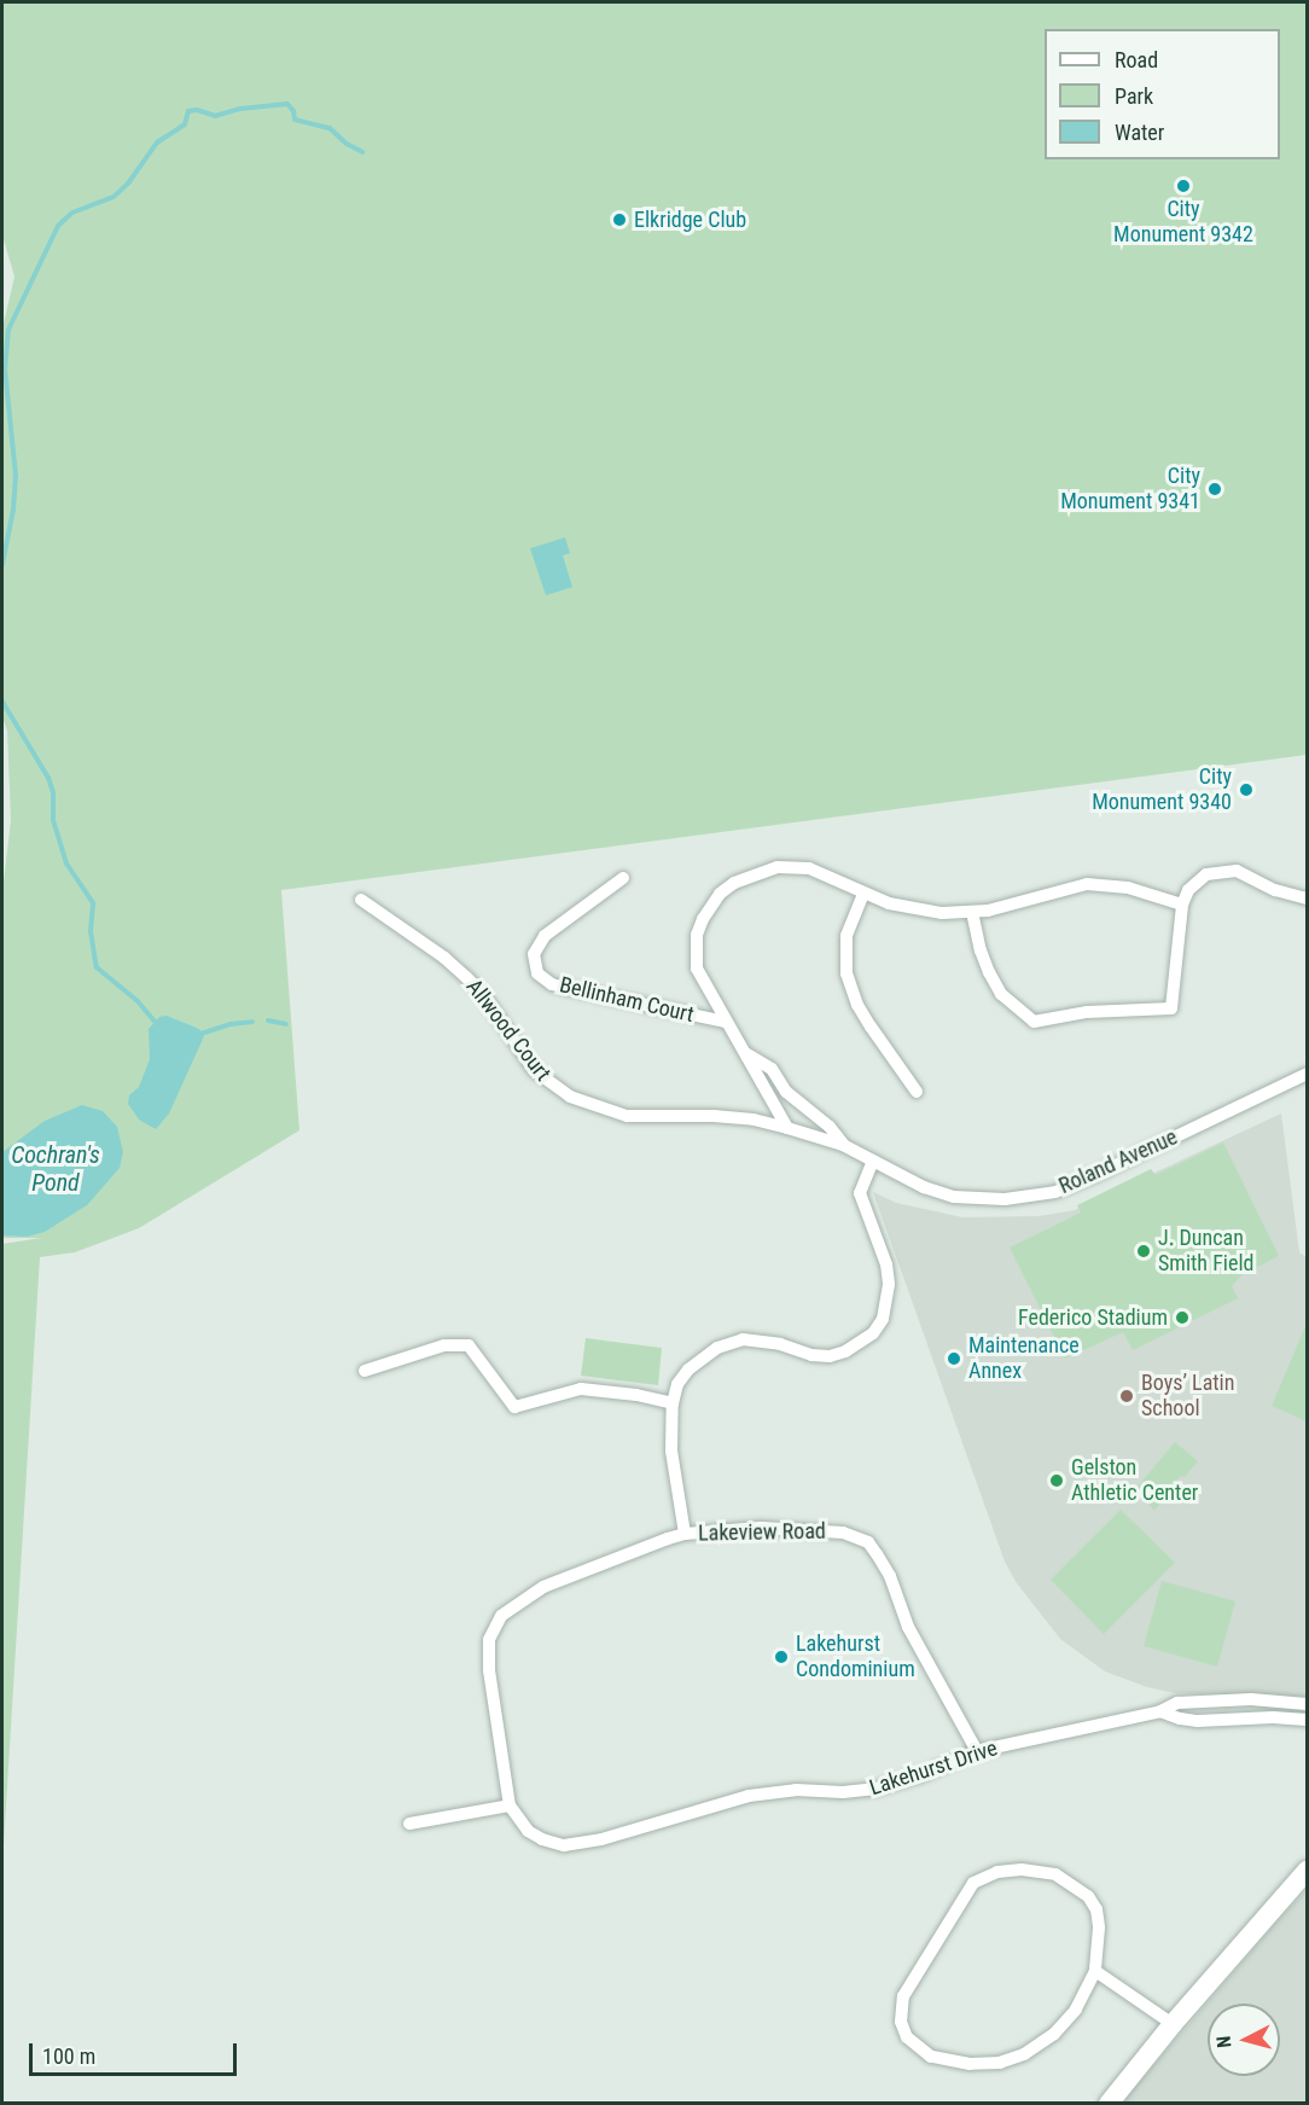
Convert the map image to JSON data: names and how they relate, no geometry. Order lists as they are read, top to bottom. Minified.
{"streets":{"street":["Bellinham Court","Allwood Court","Roland Avenue","Lakeview Road","Lakehurst Drive"]},"crossings":[["Allwood Court","Roland Avenue"],["Lakeview Road","Lakehurst Drive"]],"water":["Cochran's Pond"],"places":["City Monument 9342","Elkridge Club","City Monument 9341","City Monument 9340","J. Duncan Smith Field","Federico Stadium","Maintenance Annex","Boys’ Latin School","Gelston Athletic Center","Lakehurst Condominium"],"legend":["Road","Park","Water"],"scale_bar":"100 m","north":"left"}
